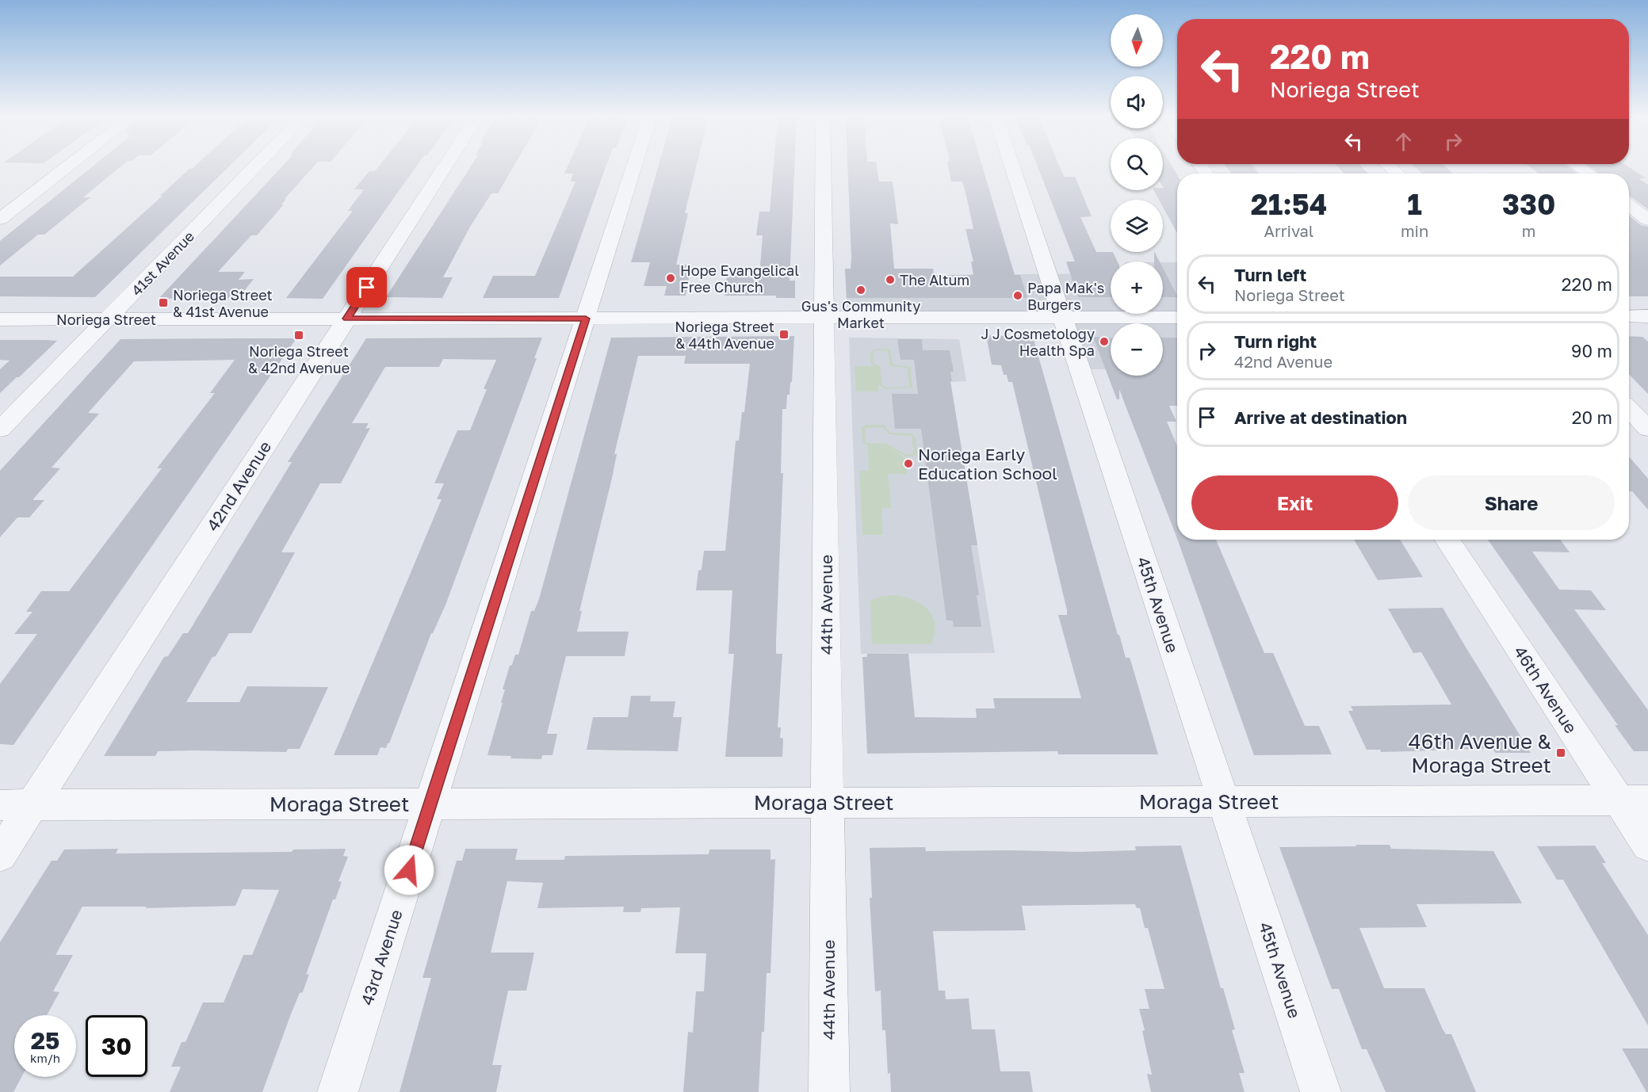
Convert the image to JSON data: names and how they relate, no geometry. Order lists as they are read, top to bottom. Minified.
{"streets":{"street":["41st Avenue","Noriega Street","42nd Avenue","44th Avenue","45th Avenue","46th Avenue","Moraga Street","43rd Avenue"]},"crossings":[["41st Avenue","Noriega Street"],["Noriega Street","42nd Avenue"],["Noriega Street","44th Avenue"],["Noriega Street","45th Avenue"],["Noriega Street","43rd Avenue"],["42nd Avenue","Moraga Street"],["44th Avenue","Moraga Street"],["45th Avenue","Moraga Street"],["46th Avenue","Moraga Street"],["Moraga Street","43rd Avenue"]],"places":{"other":["Hope Evangelical Free Church","The Altum","Gus's Community Market","Papa Mak's Burgers","J J Cosmetology Health Spa","Noriega Early Education School"],"transit":["Noriega Street & 41st Avenue","Noriega Street & 44th Avenue","Noriega Street & 42nd Avenue","46th Avenue & Moraga Street"]},"north":"bottom","page":{"map_buttons":["+","−"],"turn":["220 m","Noriega Street"],"eta":["21:54","Arrival","1","min","330","m"],"list":[{"name":"Turn left","note":"Noriega Street","value":"220 m"},{"name":"Turn right","note":"42nd Avenue","value":"90 m"},{"name":"Arrive at destination","value":"20 m"}],"buttons":["Exit","Share"],"speed":"25 km/h","limit":"30"}}
